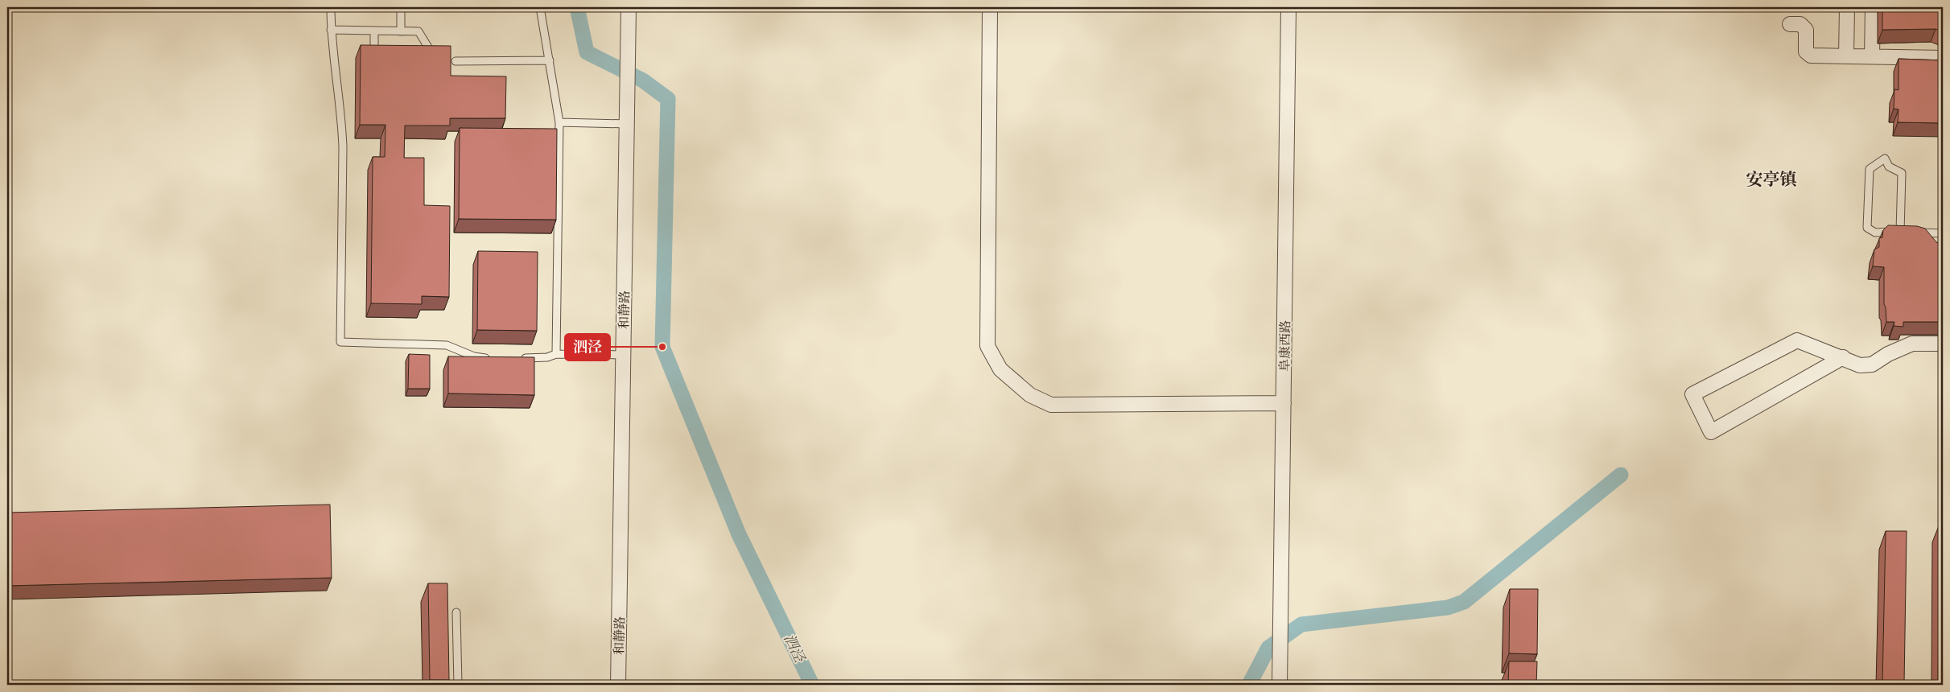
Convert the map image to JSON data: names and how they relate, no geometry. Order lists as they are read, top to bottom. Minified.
{"streets":{"street":["和静路","阜康西路"]},"districts":["安亭镇"],"water":["泗泾"],"places":["泗泾"]}
